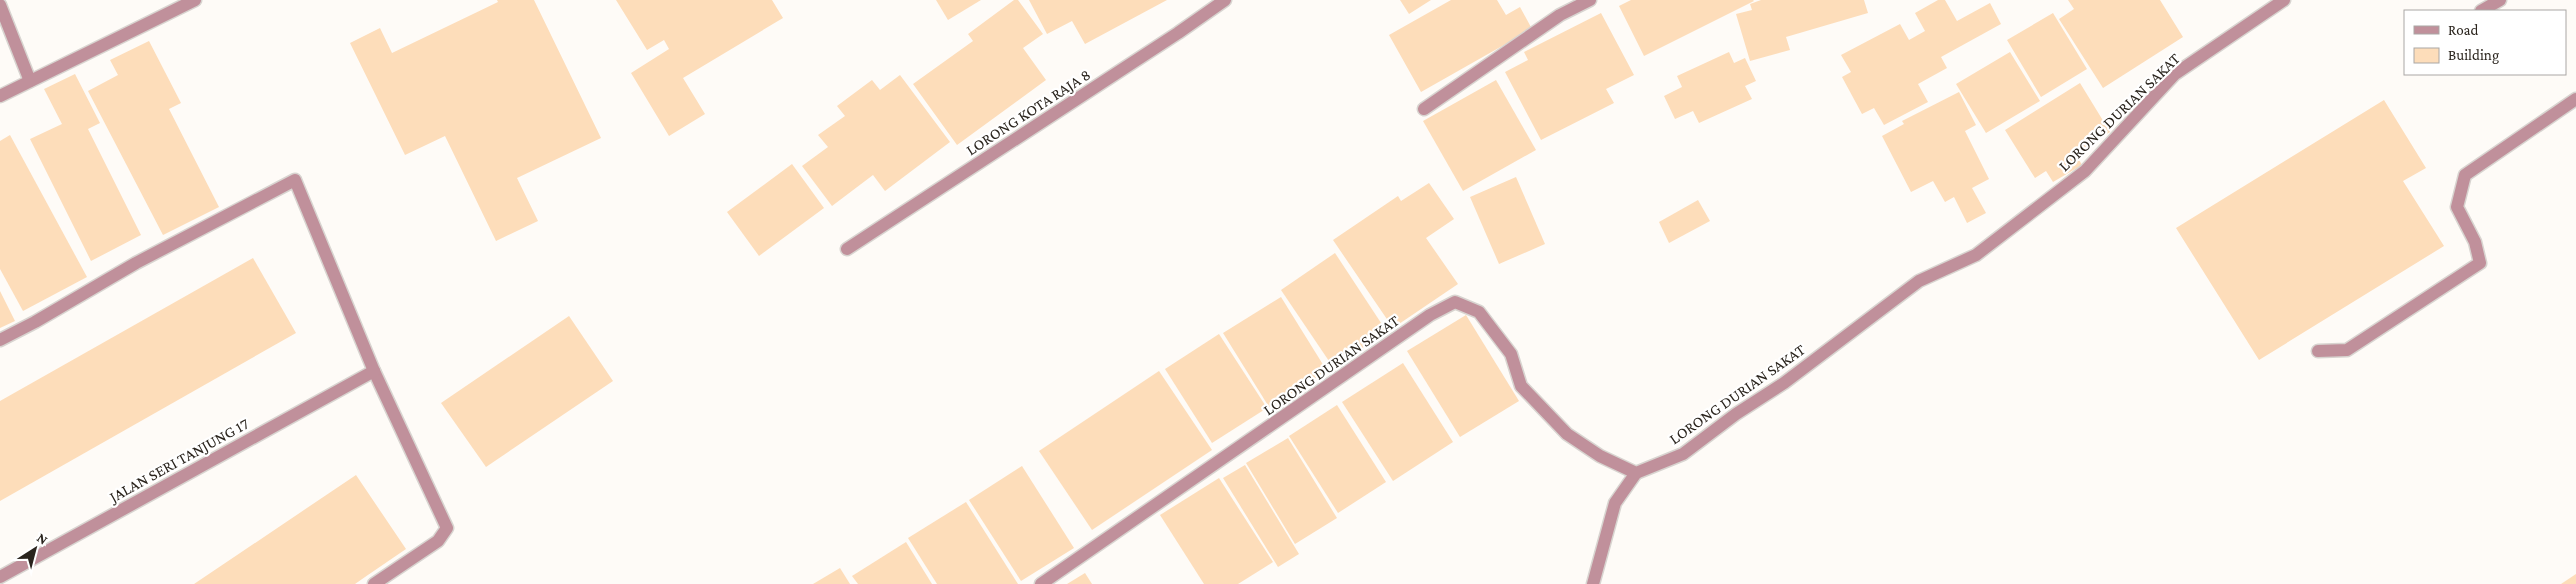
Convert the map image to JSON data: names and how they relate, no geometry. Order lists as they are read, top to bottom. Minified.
{"streets":{"street":["LORONG KOTA RAJA 8","LORONG DURIAN SAKAT","JALAN SERI TANJUNG 17"]},"legend":["Road","Building"],"north":"top right"}
